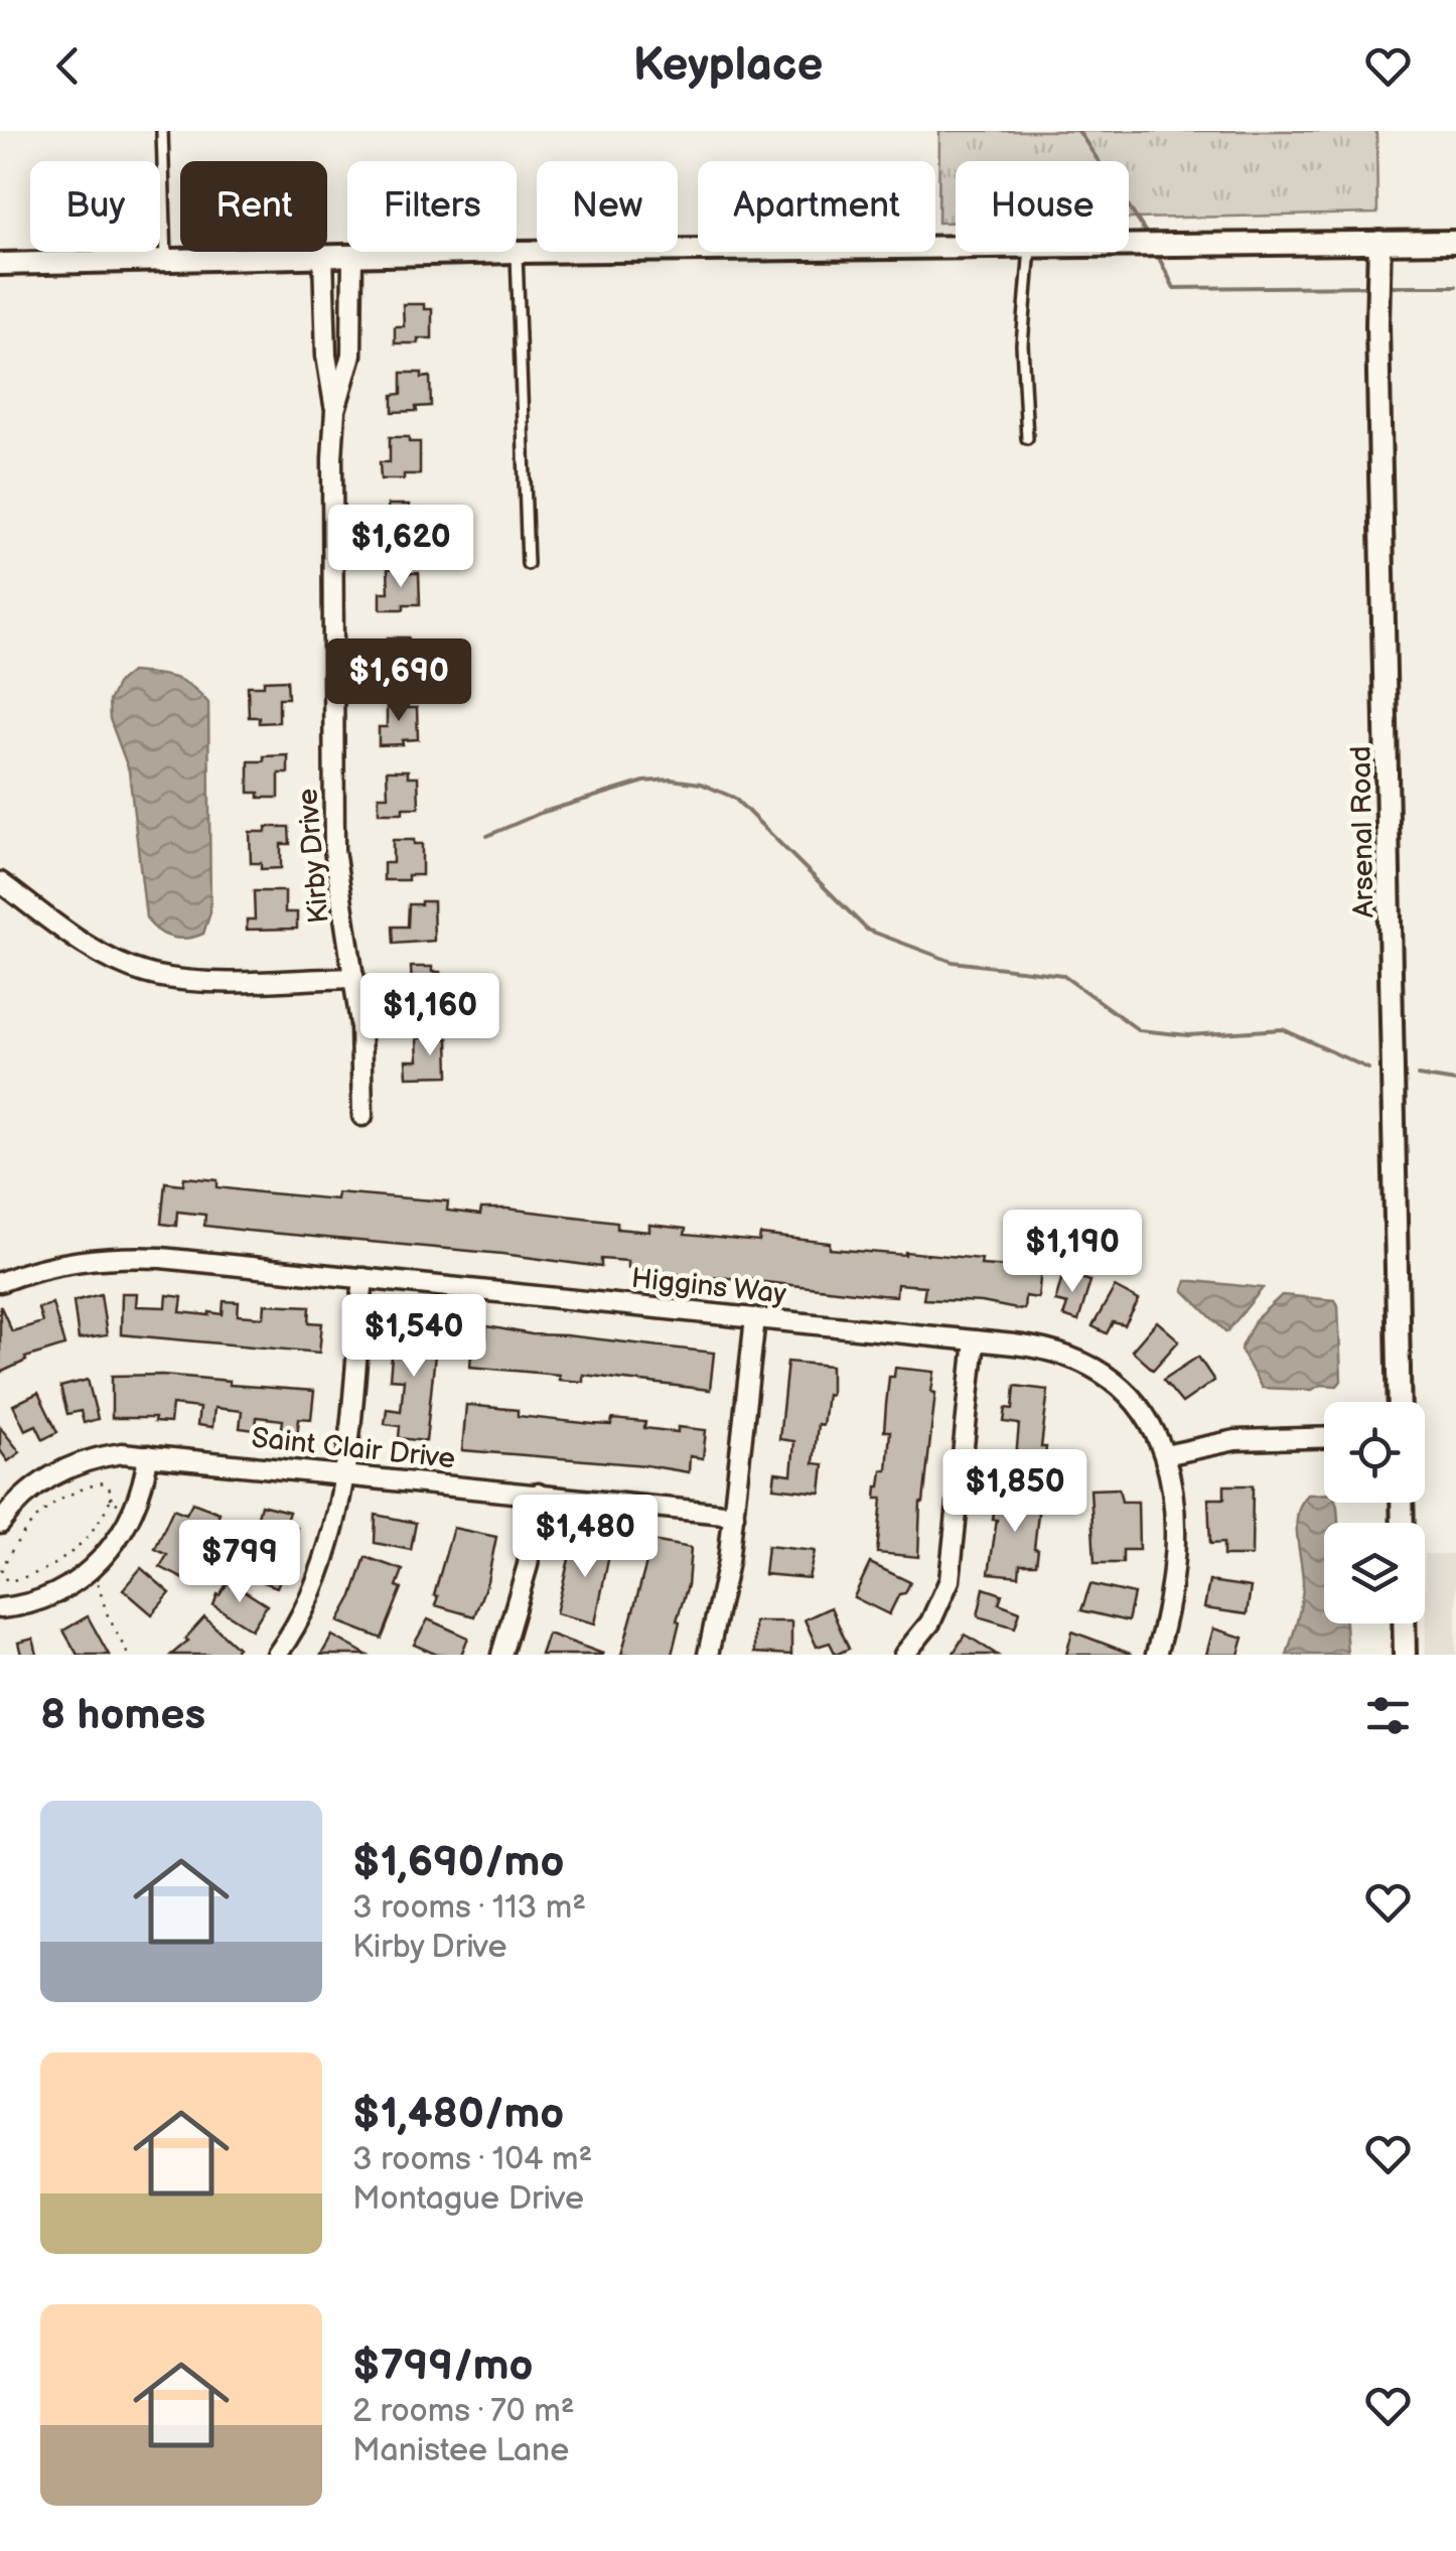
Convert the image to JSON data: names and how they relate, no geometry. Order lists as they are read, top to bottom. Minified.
{"streets":{"street":["Arsenal Road","Kirby Drive","Higgins Way","Saint Clair Drive"]},"page":{"header":"Keyplace","chip":["Buy","Rent","Filters","New","Apartment","House"],"price":["$1,620","$1,690","$1,160","$1,190","$1,540","$1,850","$1,480","$799"],"heading":"8 homes","list":[{"name":"$1,690/mo","note":"3 rooms · 113 m² · Kirby Drive"},{"name":"$1,480/mo","note":"3 rooms · 104 m² · Montague Drive"},{"name":"$799/mo","note":"2 rooms · 70 m² · Manistee Lane"}]}}
